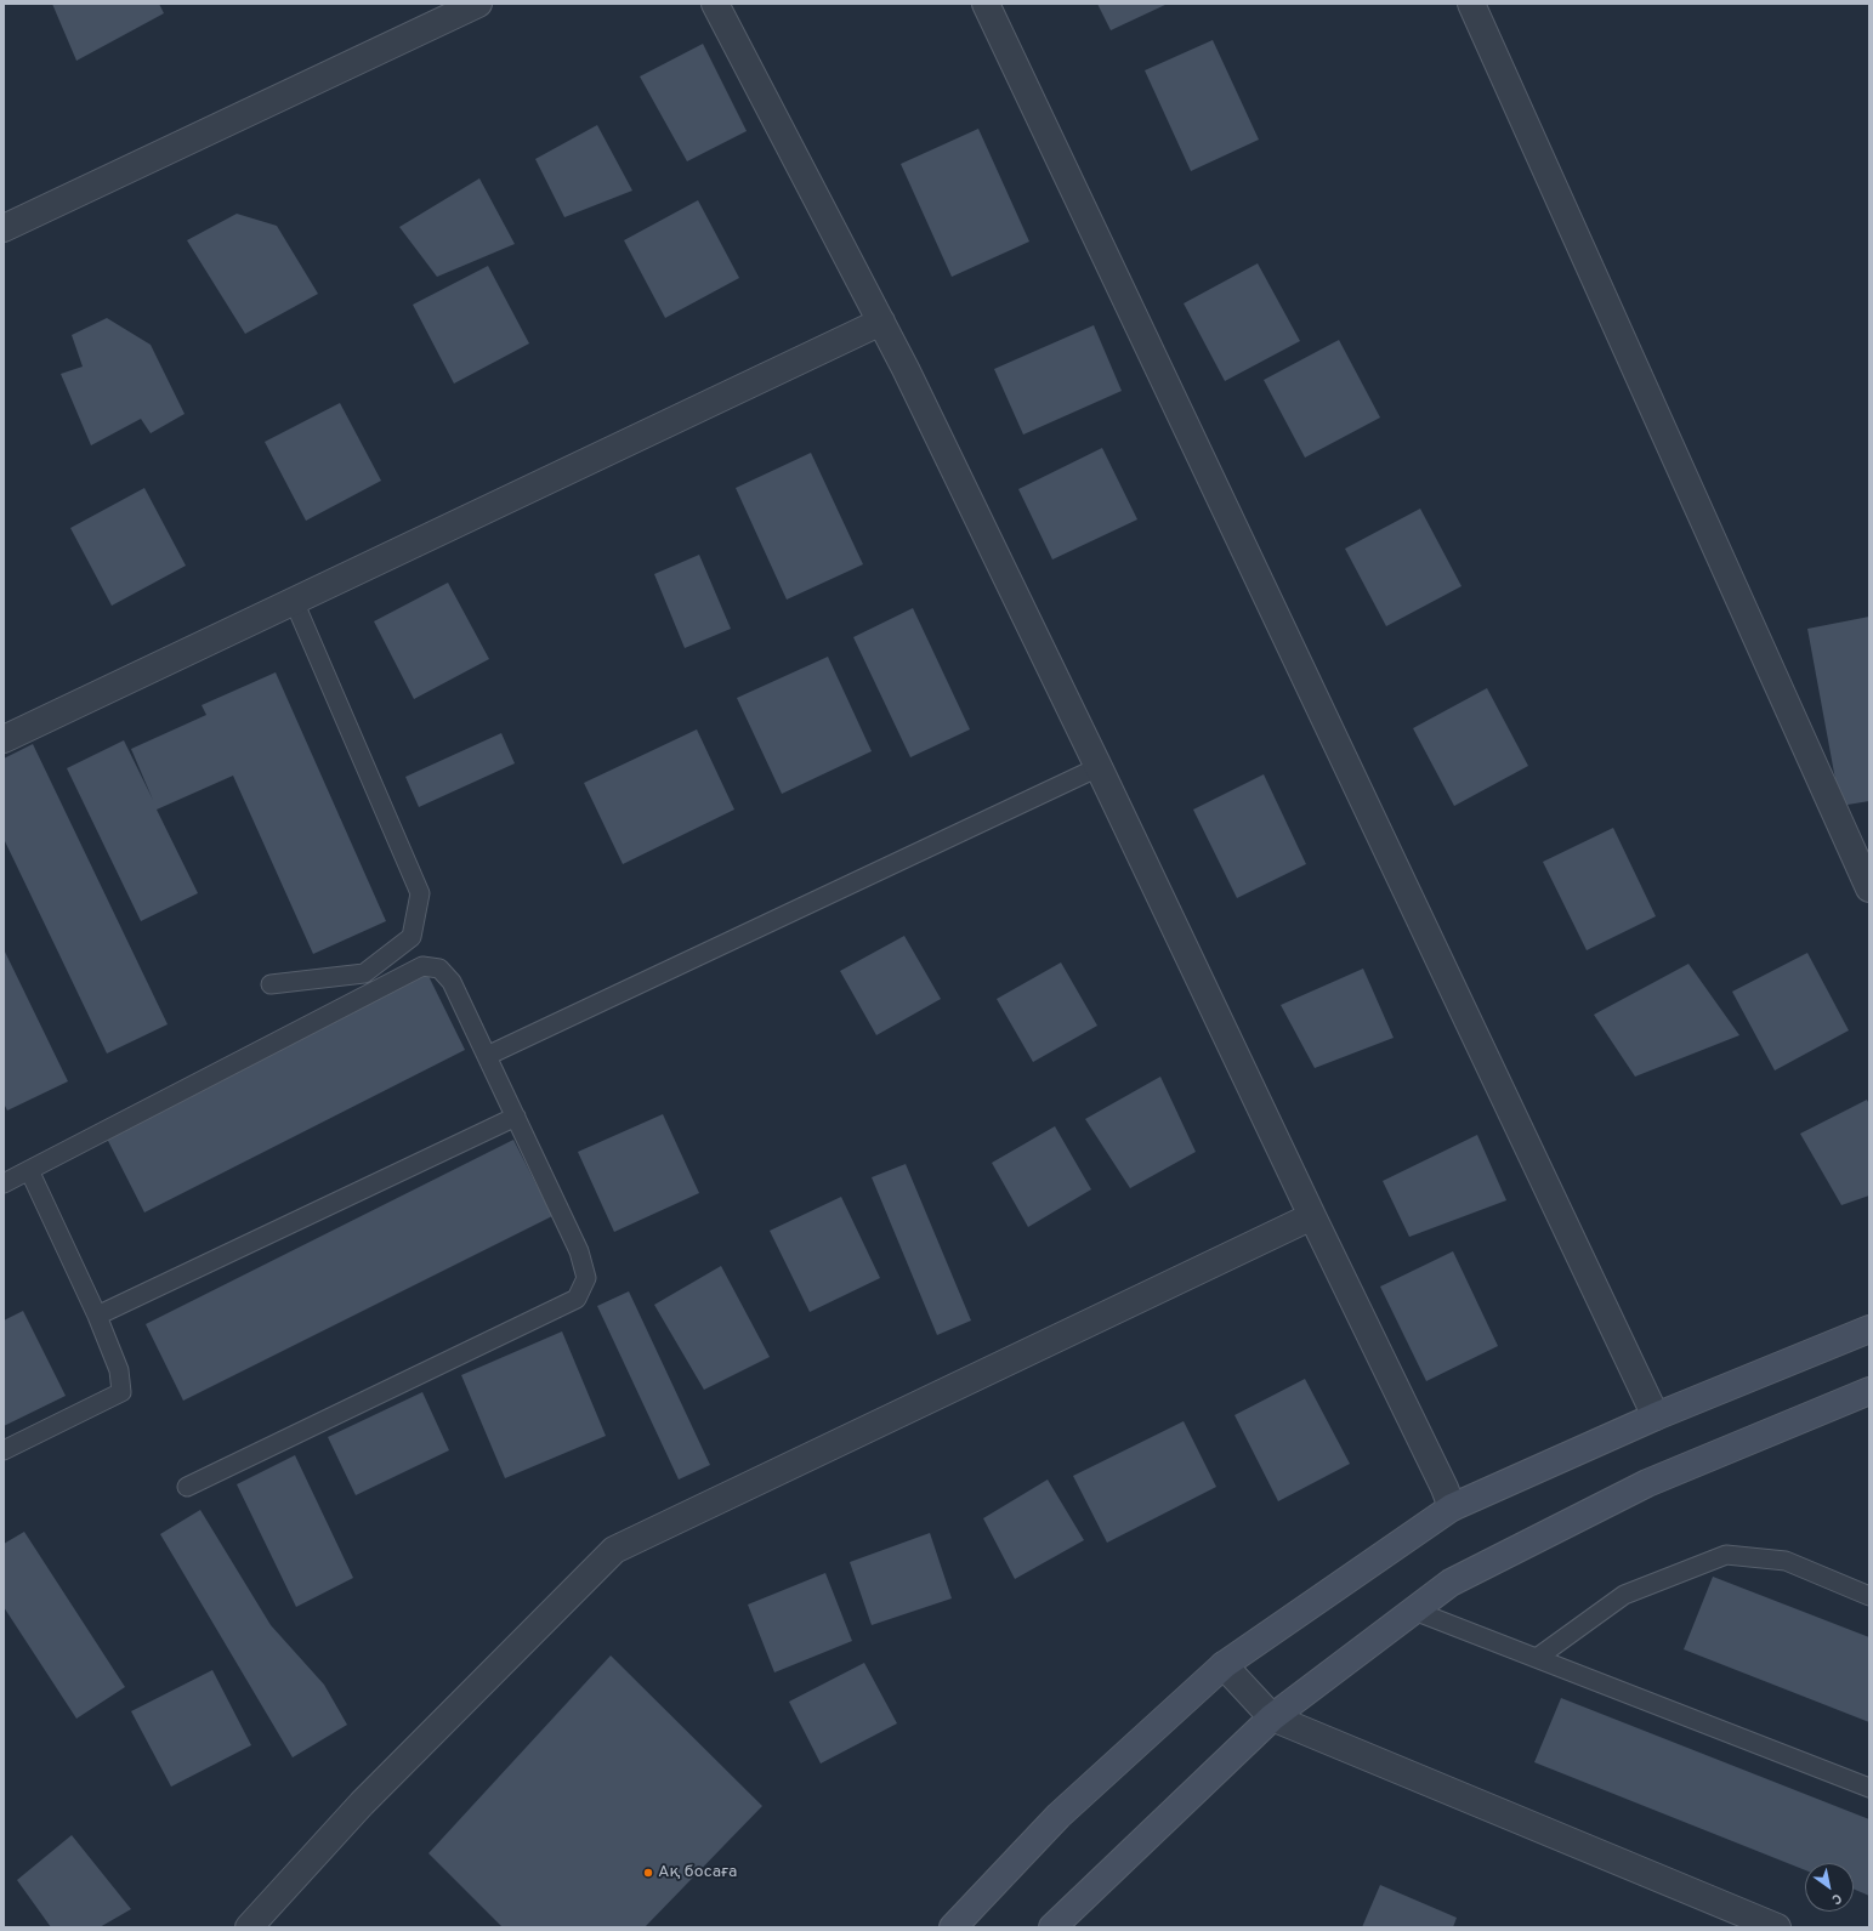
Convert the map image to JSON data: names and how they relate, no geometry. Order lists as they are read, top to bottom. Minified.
{"places":["Ақ босаға"],"north":"bottom right"}
